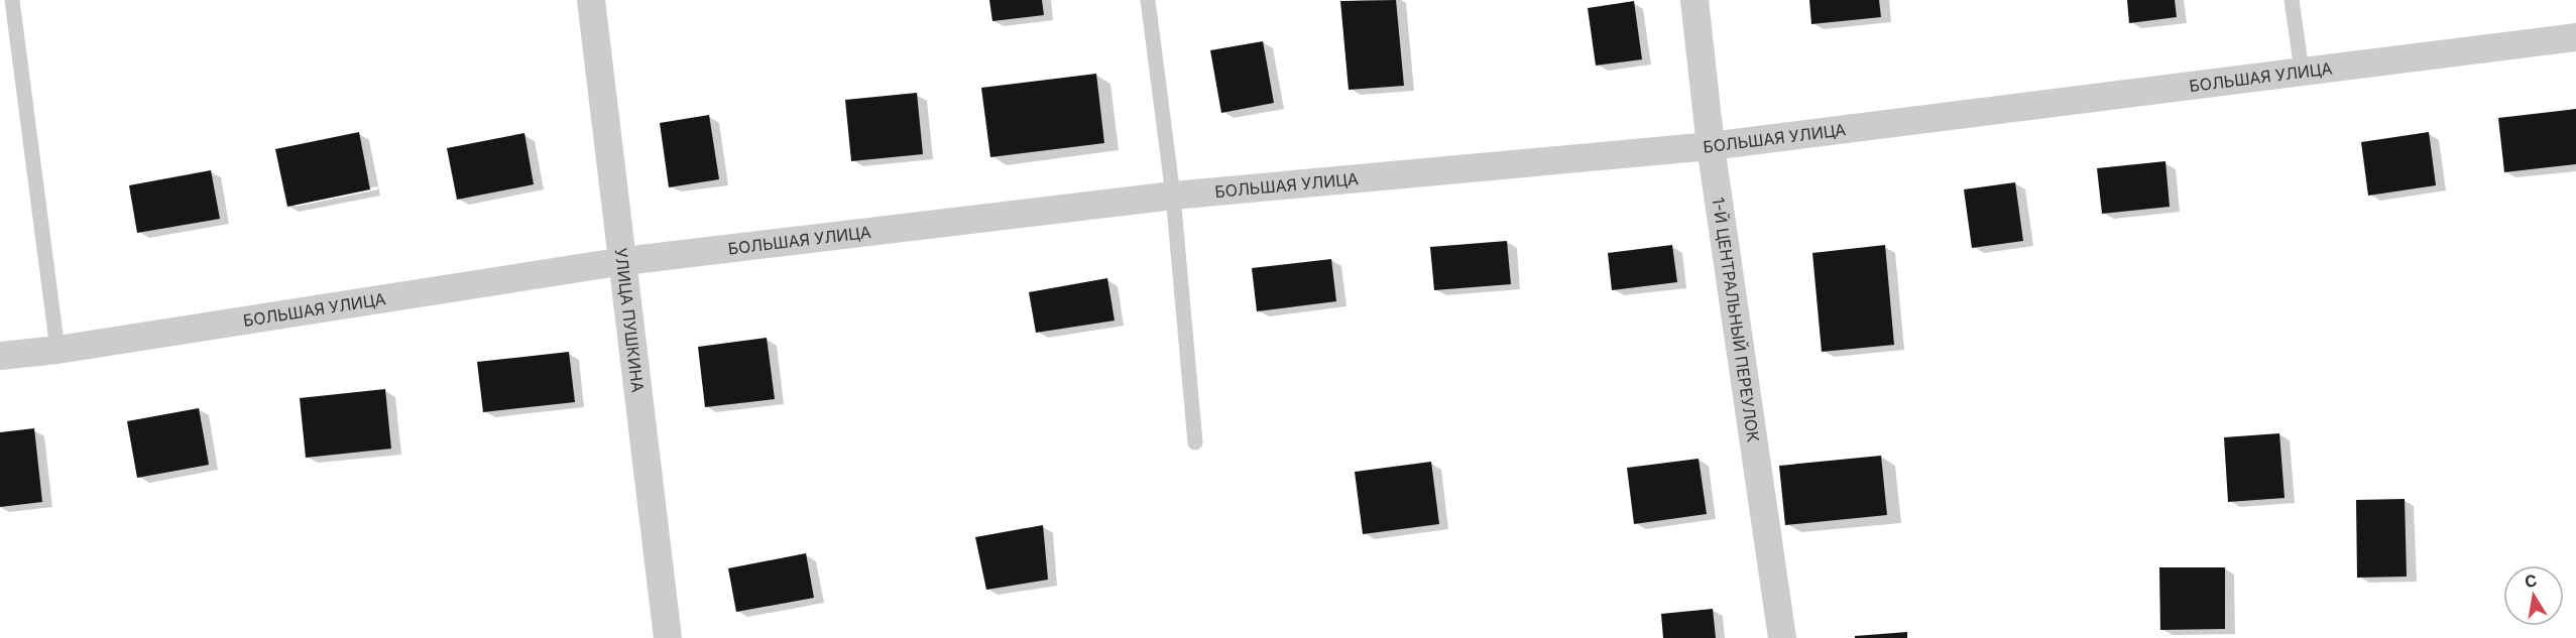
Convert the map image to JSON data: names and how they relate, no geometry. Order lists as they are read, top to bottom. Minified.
{"streets":{"street":["БОЛЬШАЯ УЛИЦА","УЛИЦА ПУШКИНА","1-Й ЦЕНТРАЛЬНЫЙ ПЕРЕУЛОК"]},"crossings":[["БОЛЬШАЯ УЛИЦА","УЛИЦА ПУШКИНА"],["БОЛЬШАЯ УЛИЦА","1-Й ЦЕНТРАЛЬНЫЙ ПЕРЕУЛОК"]],"north":"top"}
